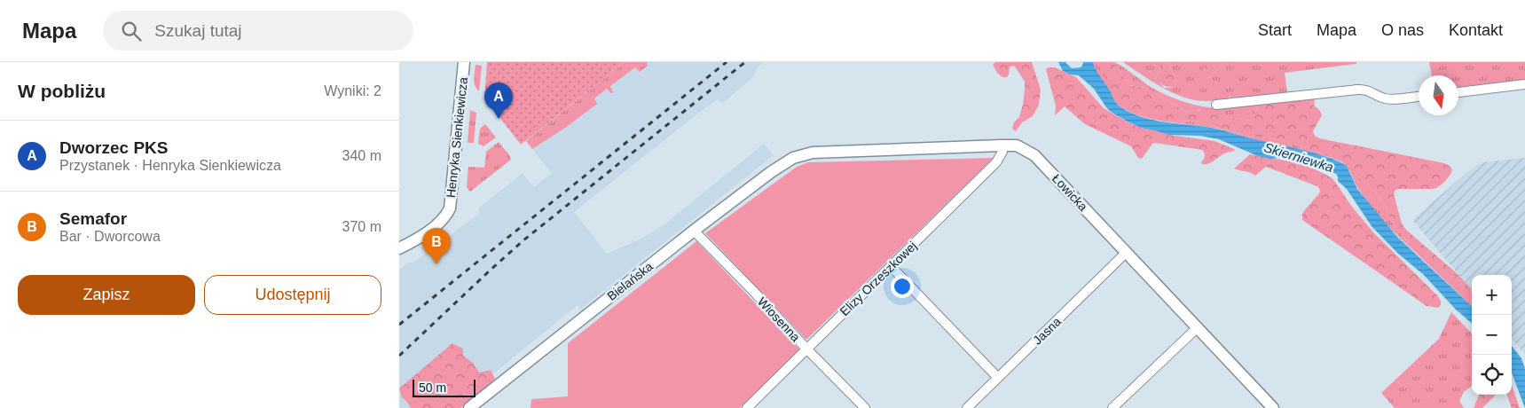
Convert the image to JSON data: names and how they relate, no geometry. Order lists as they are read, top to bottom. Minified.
{"streets":{"street":["Henryka Sienkiewicza","Łowicka","Elizy Orzeszkowej","Bielańska","Wiosenna","Jasna"]},"crossings":[["Łowicka","Elizy Orzeszkowej"],["Łowicka","Bielańska"],["Łowicka","Jasna"],["Elizy Orzeszkowej","Wiosenna"],["Bielańska","Wiosenna"]],"water":["Skierniewka"],"scale_bar":"50 m","north":"bottom","page":{"header":"Mapa","search":"Szukaj tutaj","nav":["Start","Mapa","O nas","Kontakt"],"heading":["W pobliżu","Wyniki: 2"],"pins":["A","B"],"list":[{"mark":"A","name":"Dworzec PKS","note":"Przystanek · Henryka Sienkiewicza","value":"340 m"},{"mark":"B","name":"Semafor","note":"Bar · Dworcowa","value":"370 m"}],"buttons":["Zapisz","Udostępnij"],"map_buttons":["+","−"],"scale":"50 m"}}
